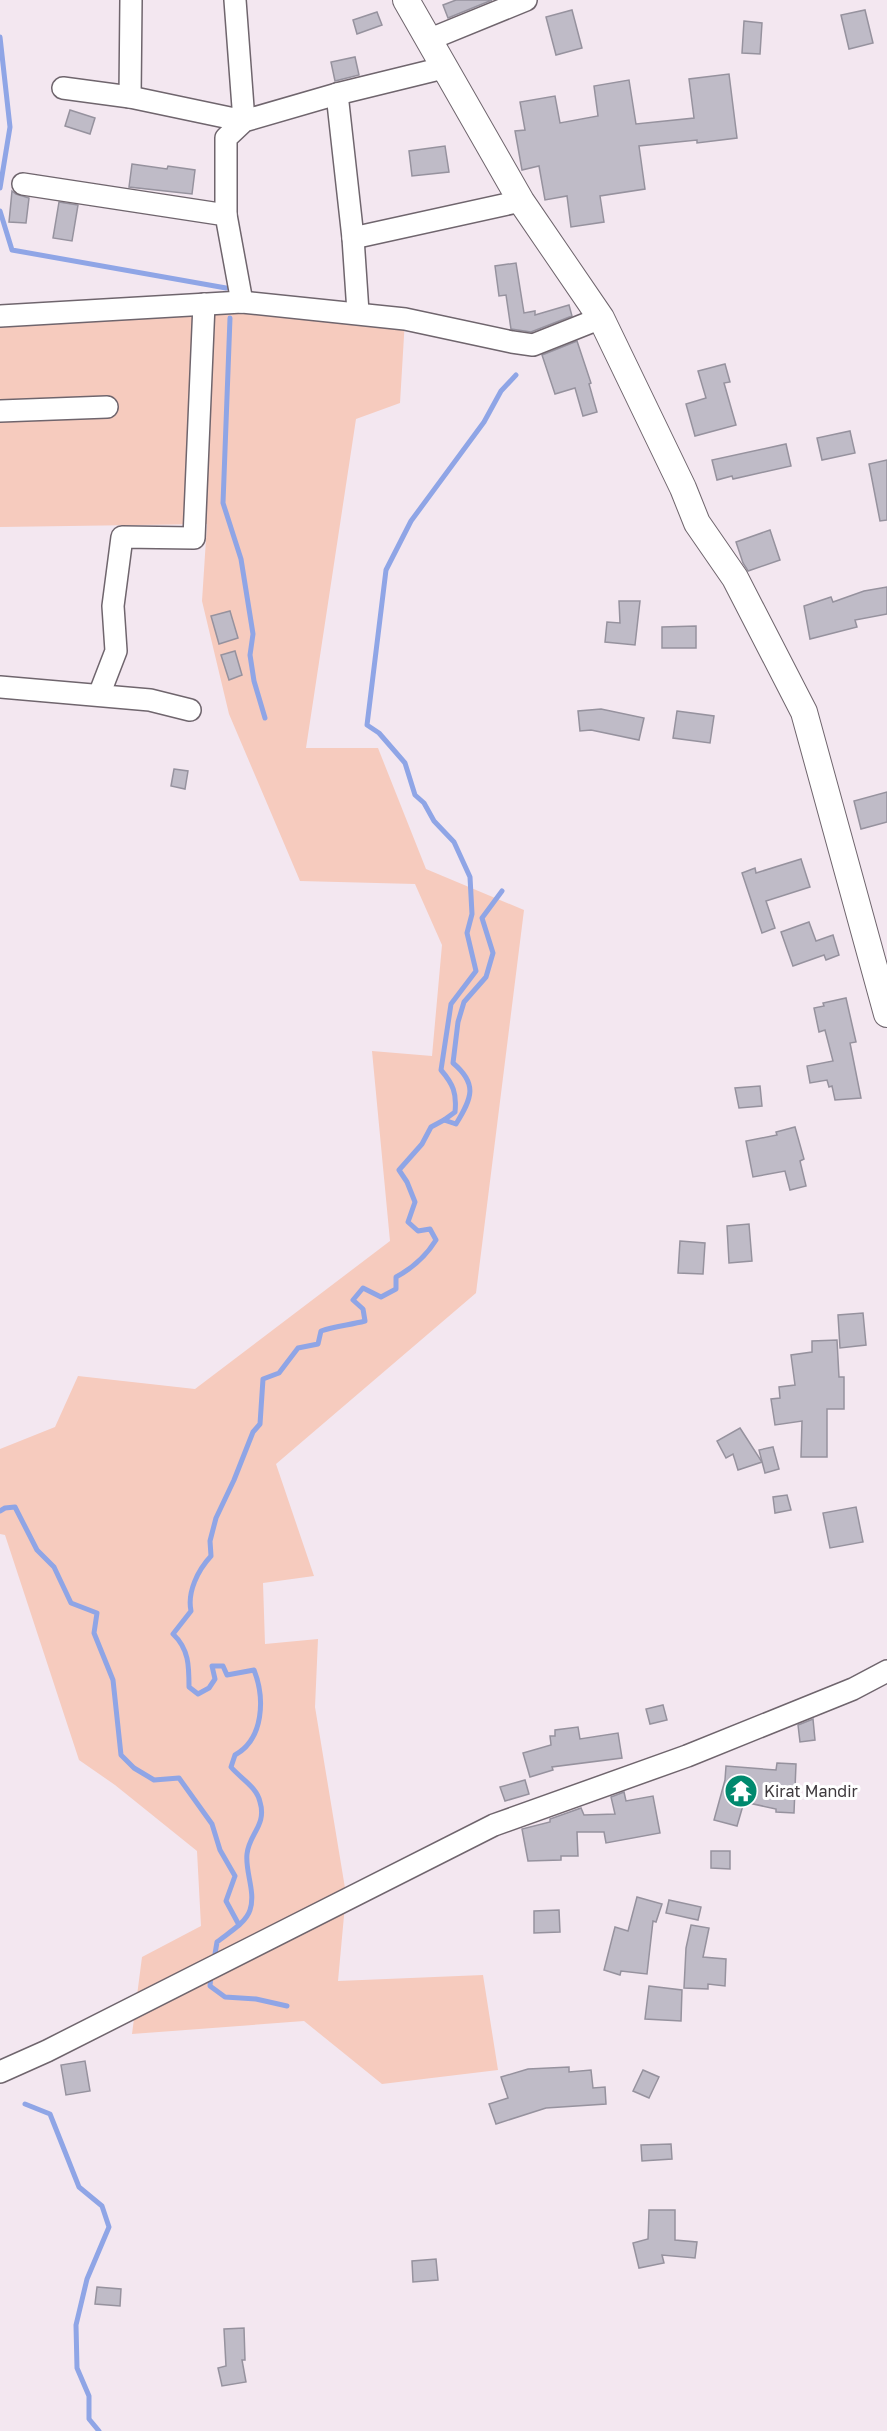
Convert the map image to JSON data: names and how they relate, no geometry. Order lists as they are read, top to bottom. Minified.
{"places":{"temple":["Kirat Mandir"]}}
